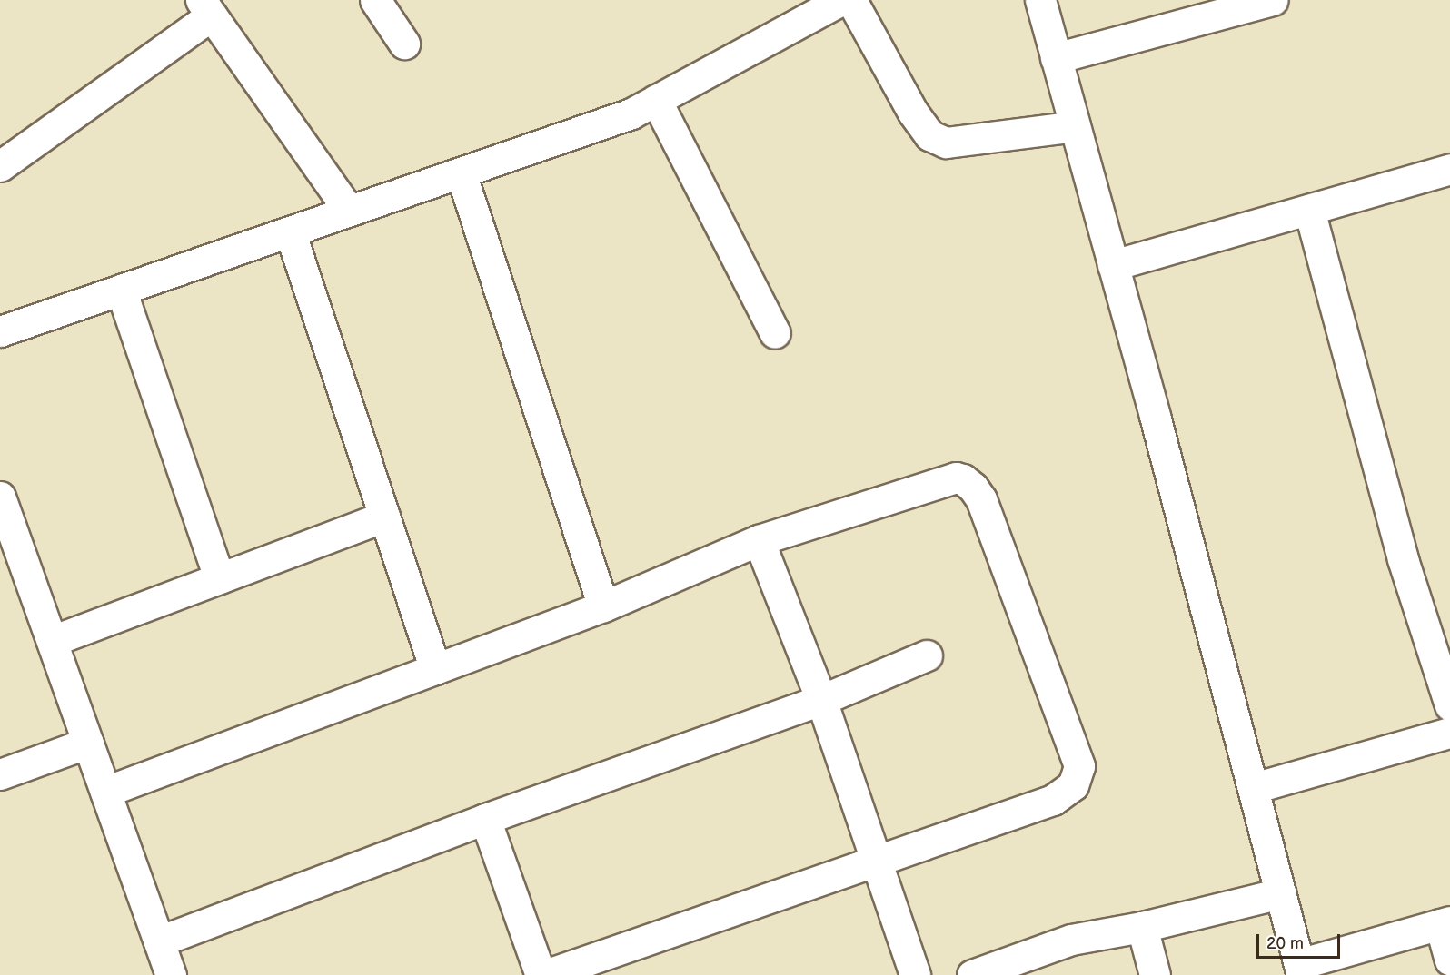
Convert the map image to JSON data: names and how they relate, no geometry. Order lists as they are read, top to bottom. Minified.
{"scale_bar":"20 m"}
